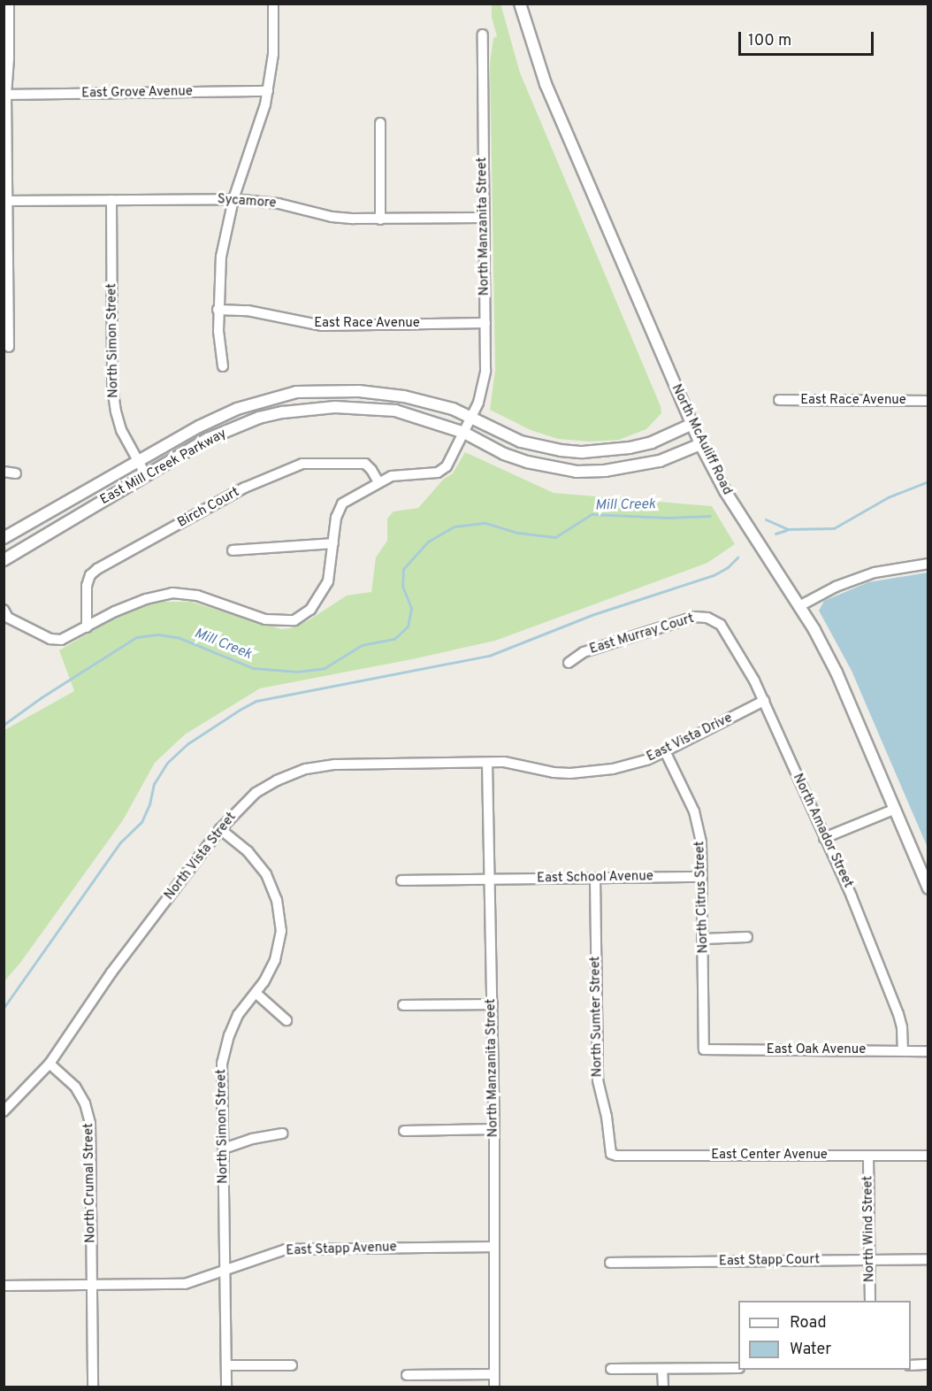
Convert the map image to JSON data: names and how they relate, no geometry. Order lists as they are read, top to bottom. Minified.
{"streets":{"street":["East Grove Avenue","Sycamore","North Manzanita Street","East Race Avenue","North Simon Street","North McAuliff Road","East Mill Creek Parkway","Birch Court","East Murray Court","East Vista Drive","North Amador Street","North Vista Street","East School Avenue","North Citrus Street","North Sumter Street","East Oak Avenue","East Center Avenue","North Crumal Street","North Wind Street","East Stapp Avenue","East Stapp Court"]},"crossings":[["Sycamore","North Manzanita Street"],["Sycamore","North Simon Street"],["North Manzanita Street","East Race Avenue"],["North Manzanita Street","East Mill Creek Parkway"],["North Manzanita Street","Birch Court"],["North Manzanita Street","East Vista Drive"],["North Manzanita Street","North Vista Street"],["North Manzanita Street","East School Avenue"],["North Manzanita Street","East Stapp Avenue"],["North Simon Street","East Mill Creek Parkway"],["North Simon Street","North Vista Street"],["North Simon Street","East Stapp Avenue"],["North McAuliff Road","East Mill Creek Parkway"],["East Murray Court","North Amador Street"],["East Vista Drive","North Amador Street"],["East Vista Drive","North Vista Street"],["East Vista Drive","North Citrus Street"],["North Amador Street","East Oak Avenue"],["North Vista Street","North Crumal Street"],["East School Avenue","North Citrus Street"],["East School Avenue","North Sumter Street"],["North Citrus Street","East Oak Avenue"],["North Sumter Street","East Center Avenue"],["East Center Avenue","North Wind Street"],["North Crumal Street","East Stapp Avenue"],["North Wind Street","East Stapp Court"]],"water":["Mill Creek"],"legend":["Road","Water"],"scale_bar":"100 m"}
